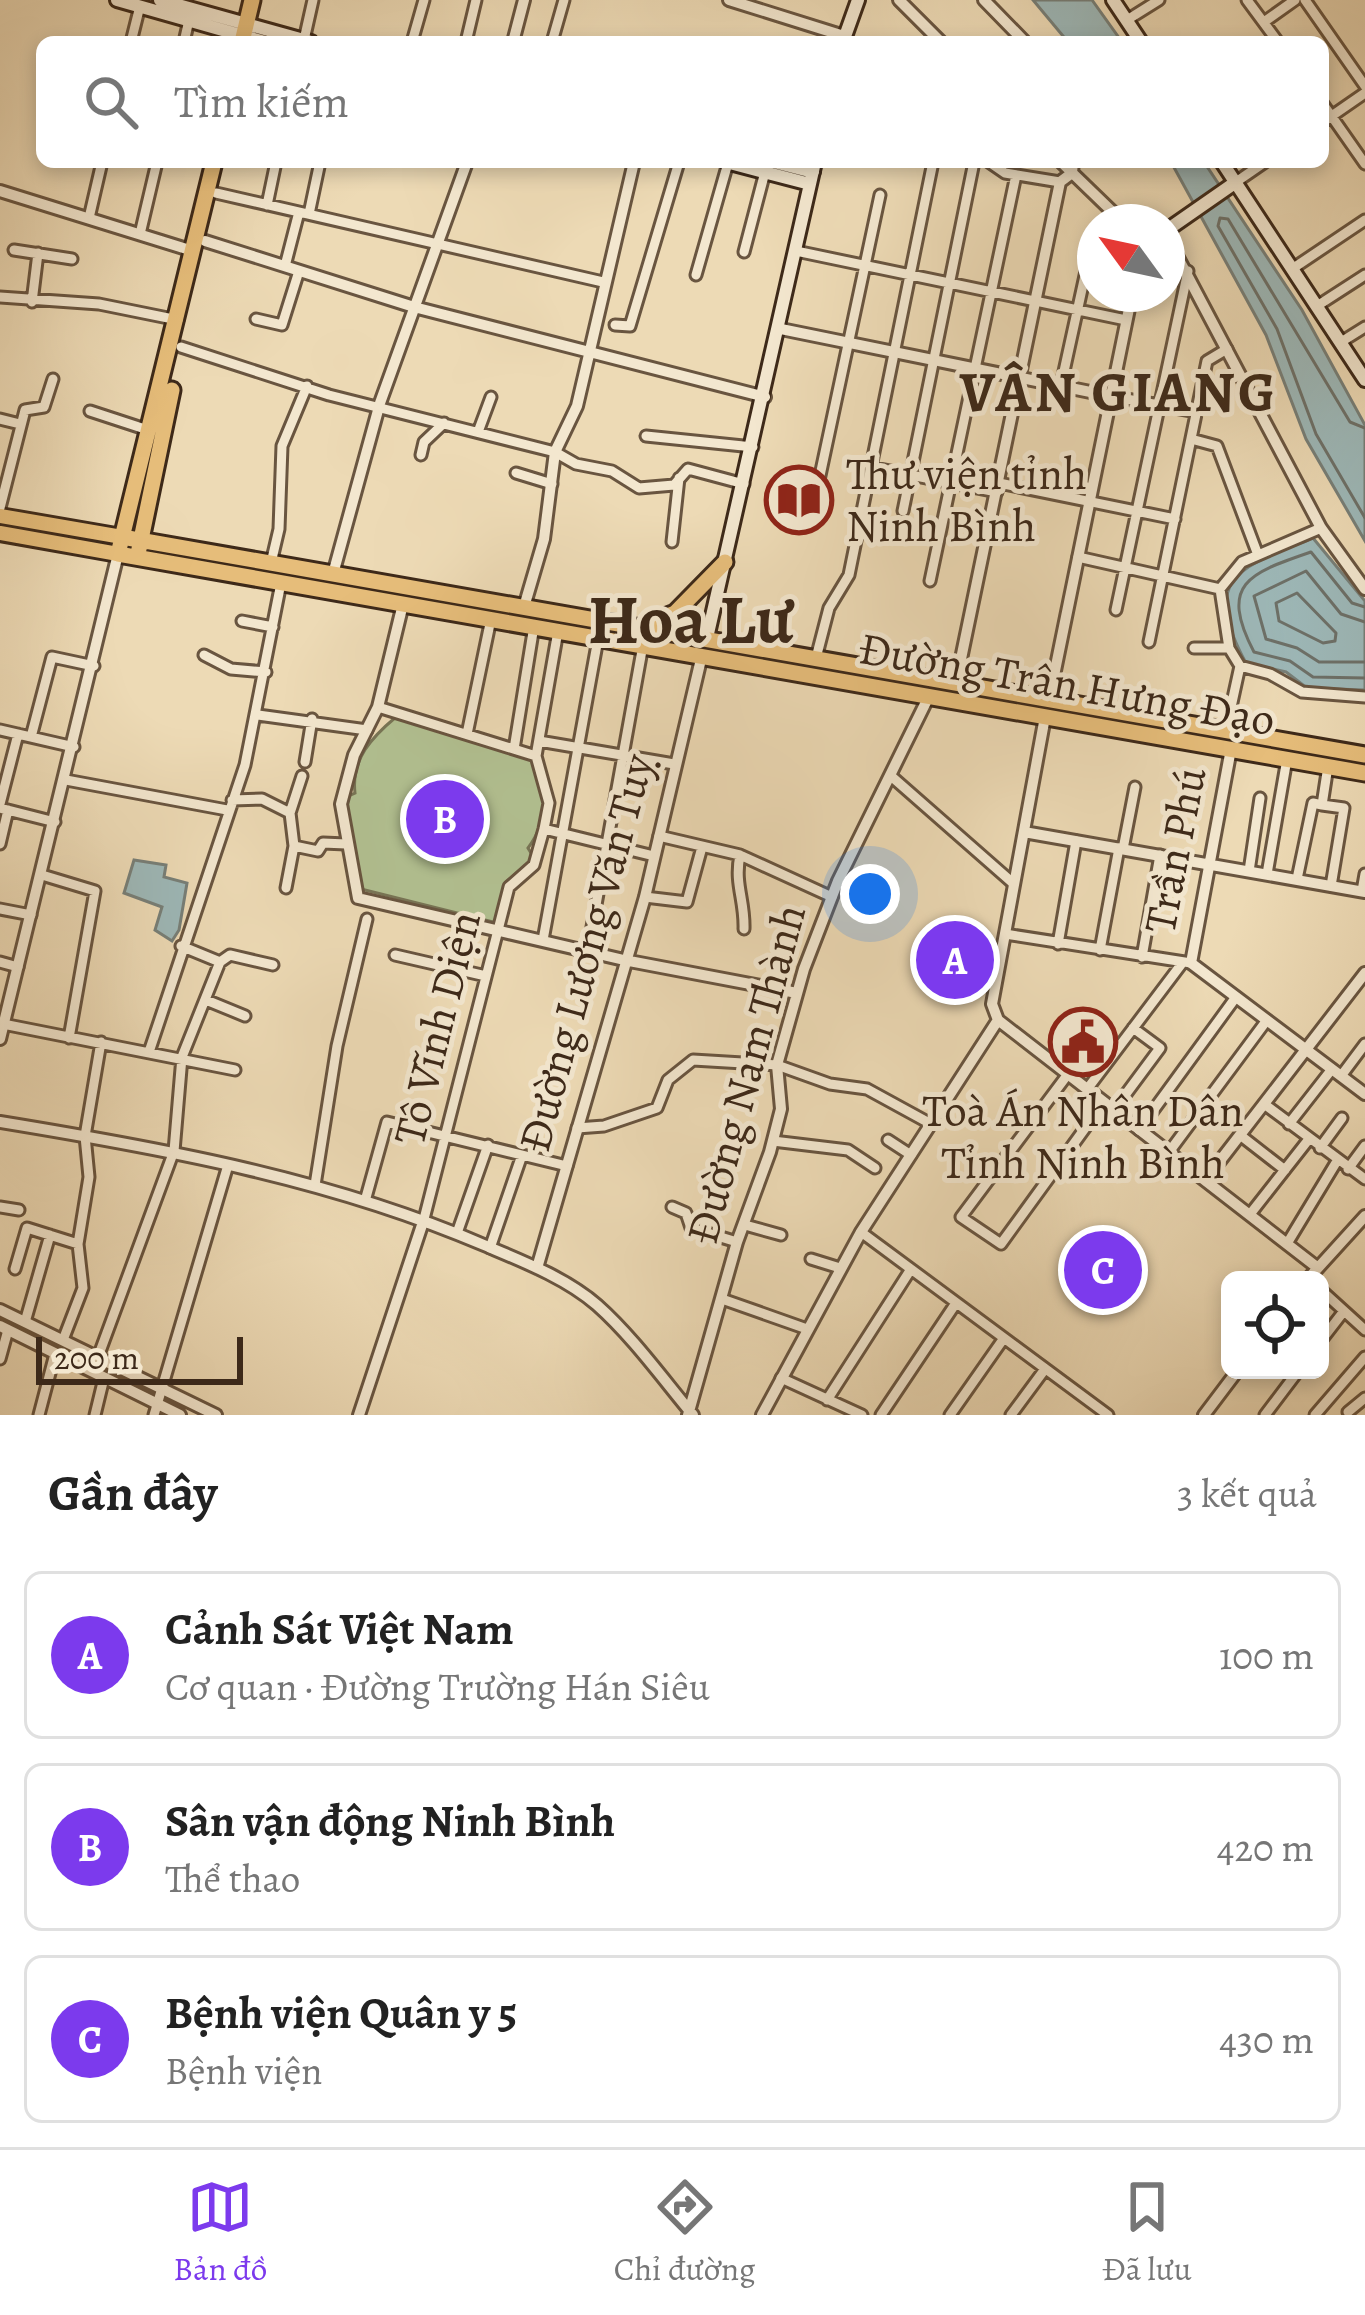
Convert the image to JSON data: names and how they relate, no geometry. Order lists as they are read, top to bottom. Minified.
{"streets":{"highway":["Đường Trân Hưng Đạo"],"street":["Trần Phú","Đường Lương Văn Tuỵ","Tô Vĩnh Diện","Đường Nam Thành"]},"crossings":[["Đường Trân Hưng Đạo","Trần Phú"],["Đường Trân Hưng Đạo","Đường Lương Văn Tuỵ"],["Đường Trân Hưng Đạo","Đường Nam Thành"]],"districts":["VÂN GIANG","Hoa Lư"],"places":{"library":["Thư viện tỉnh Ninh Bình"],"public building":["Toà Án Nhân Dân Tỉnh Ninh Bình"]},"scale_bar":"200 m","north":"top left","page":{"search":"Tìm kiếm","pins":["B","A","C"],"scale":"200 m","heading":["Gần đây","3 kết quả"],"list":[{"mark":"A","name":"Cảnh Sát Việt Nam","note":"Cơ quan · Đường Trường Hán Siêu","value":"100 m"},{"mark":"B","name":"Sân vận động Ninh Bình","note":"Thể thao","value":"420 m"},{"mark":"C","name":"Bệnh viện Quân y 5","note":"Bệnh viện","value":"430 m"}],"nav":["Bản đồ","Chỉ đường","Đã lưu"]}}
